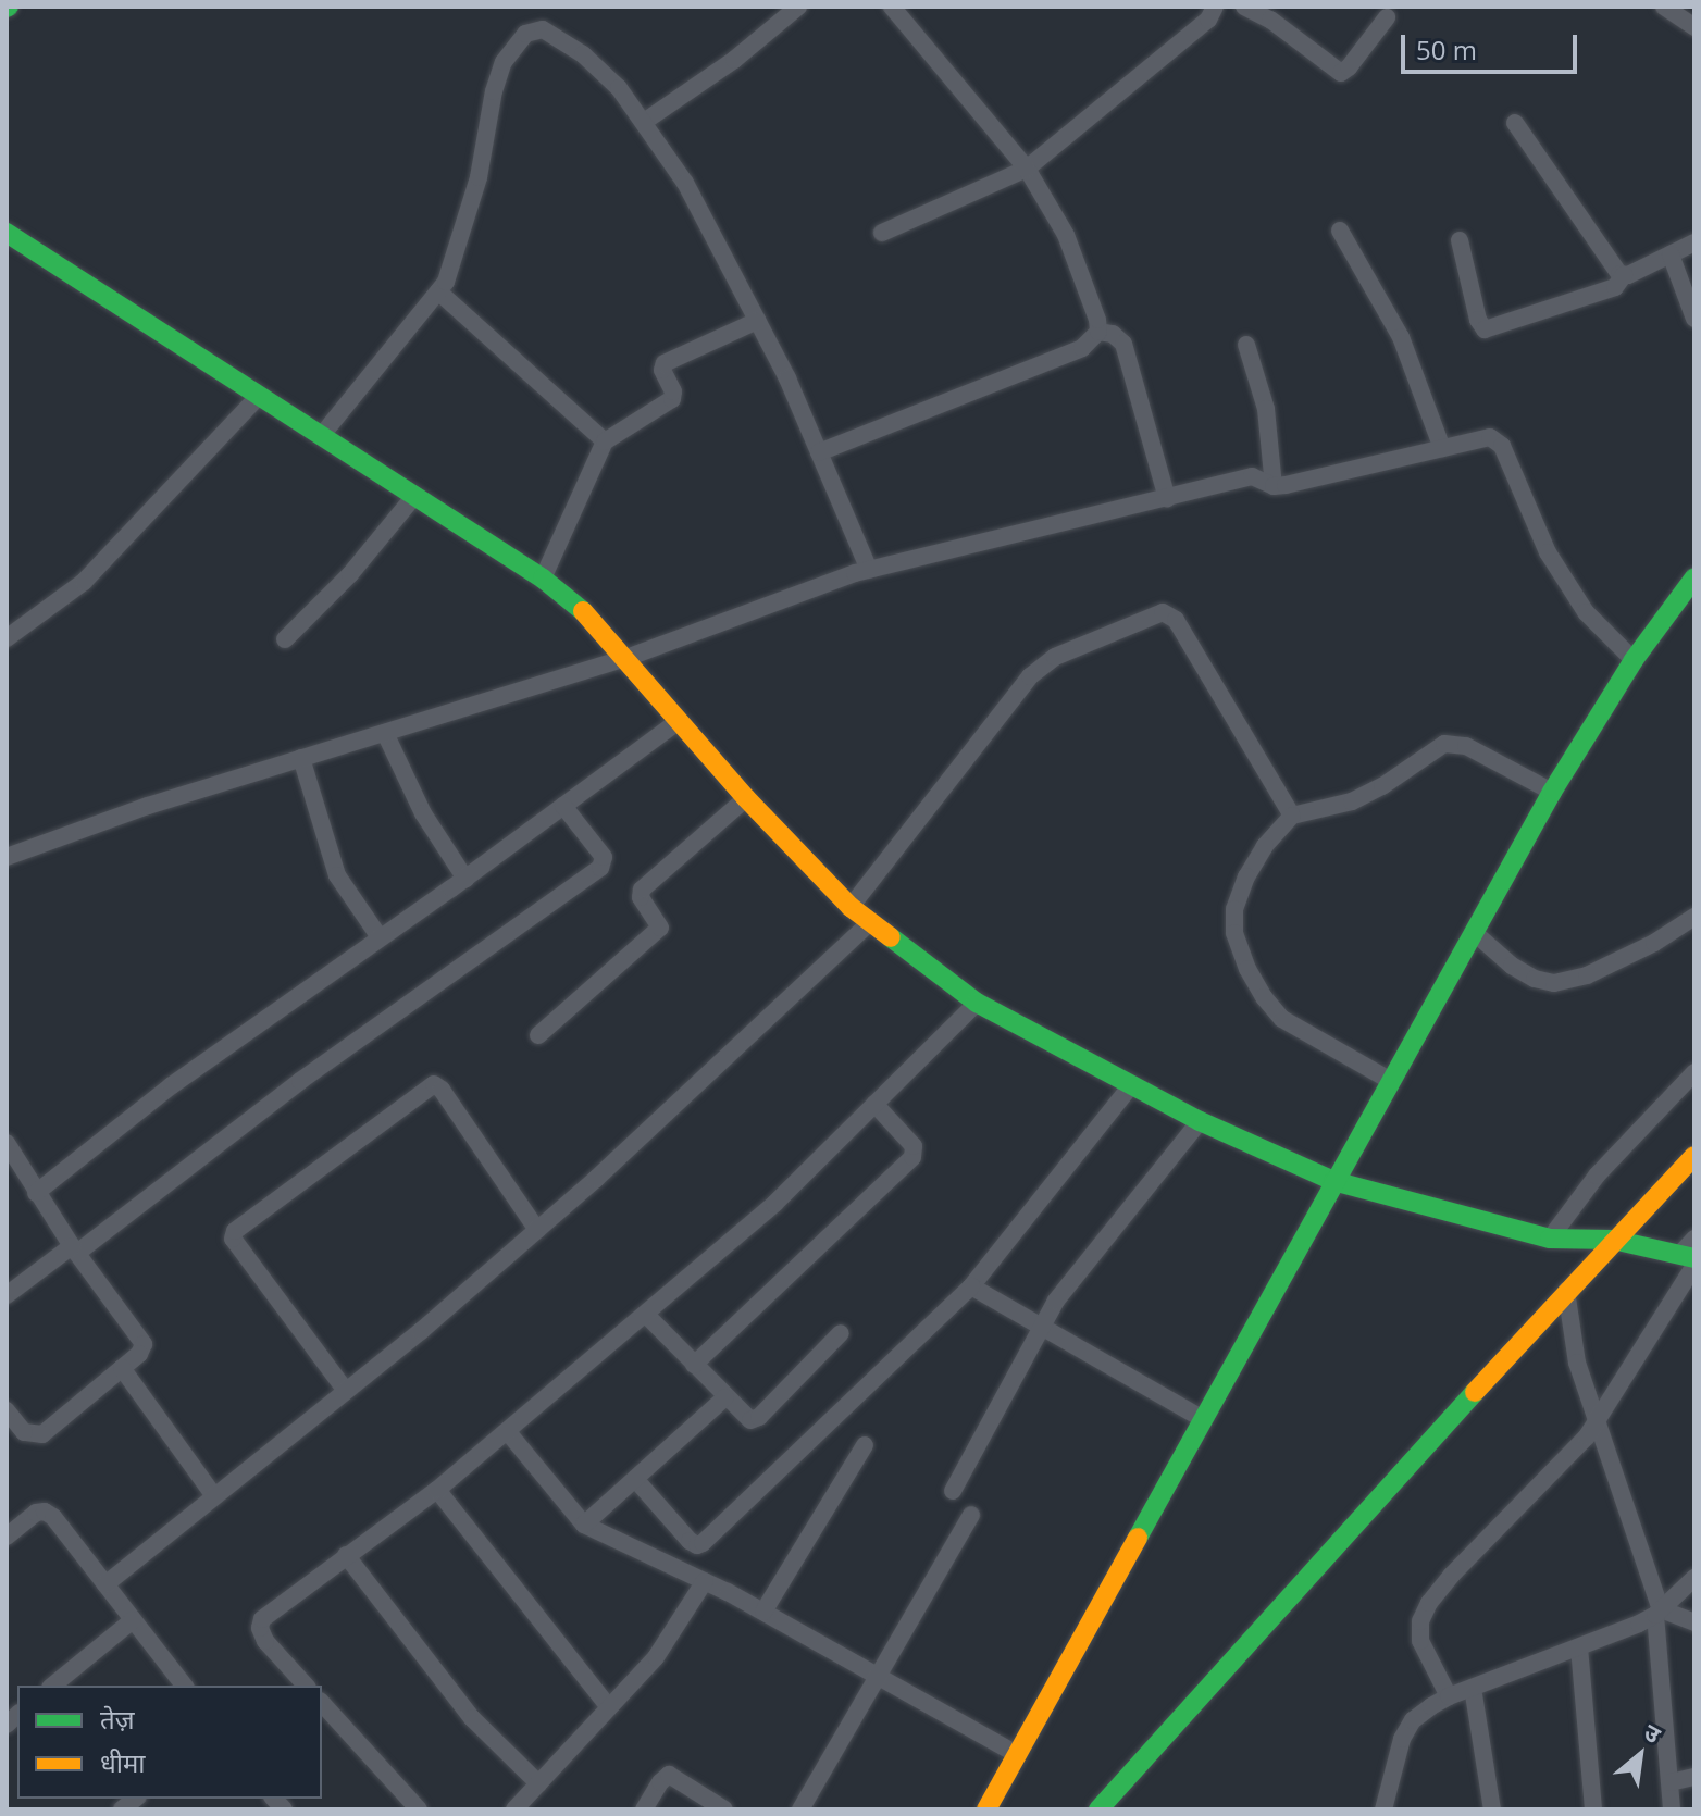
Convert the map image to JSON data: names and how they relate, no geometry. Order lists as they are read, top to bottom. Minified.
{"legend":["तेज़","धीमा"],"scale_bar":"50 m","north":"top right"}
